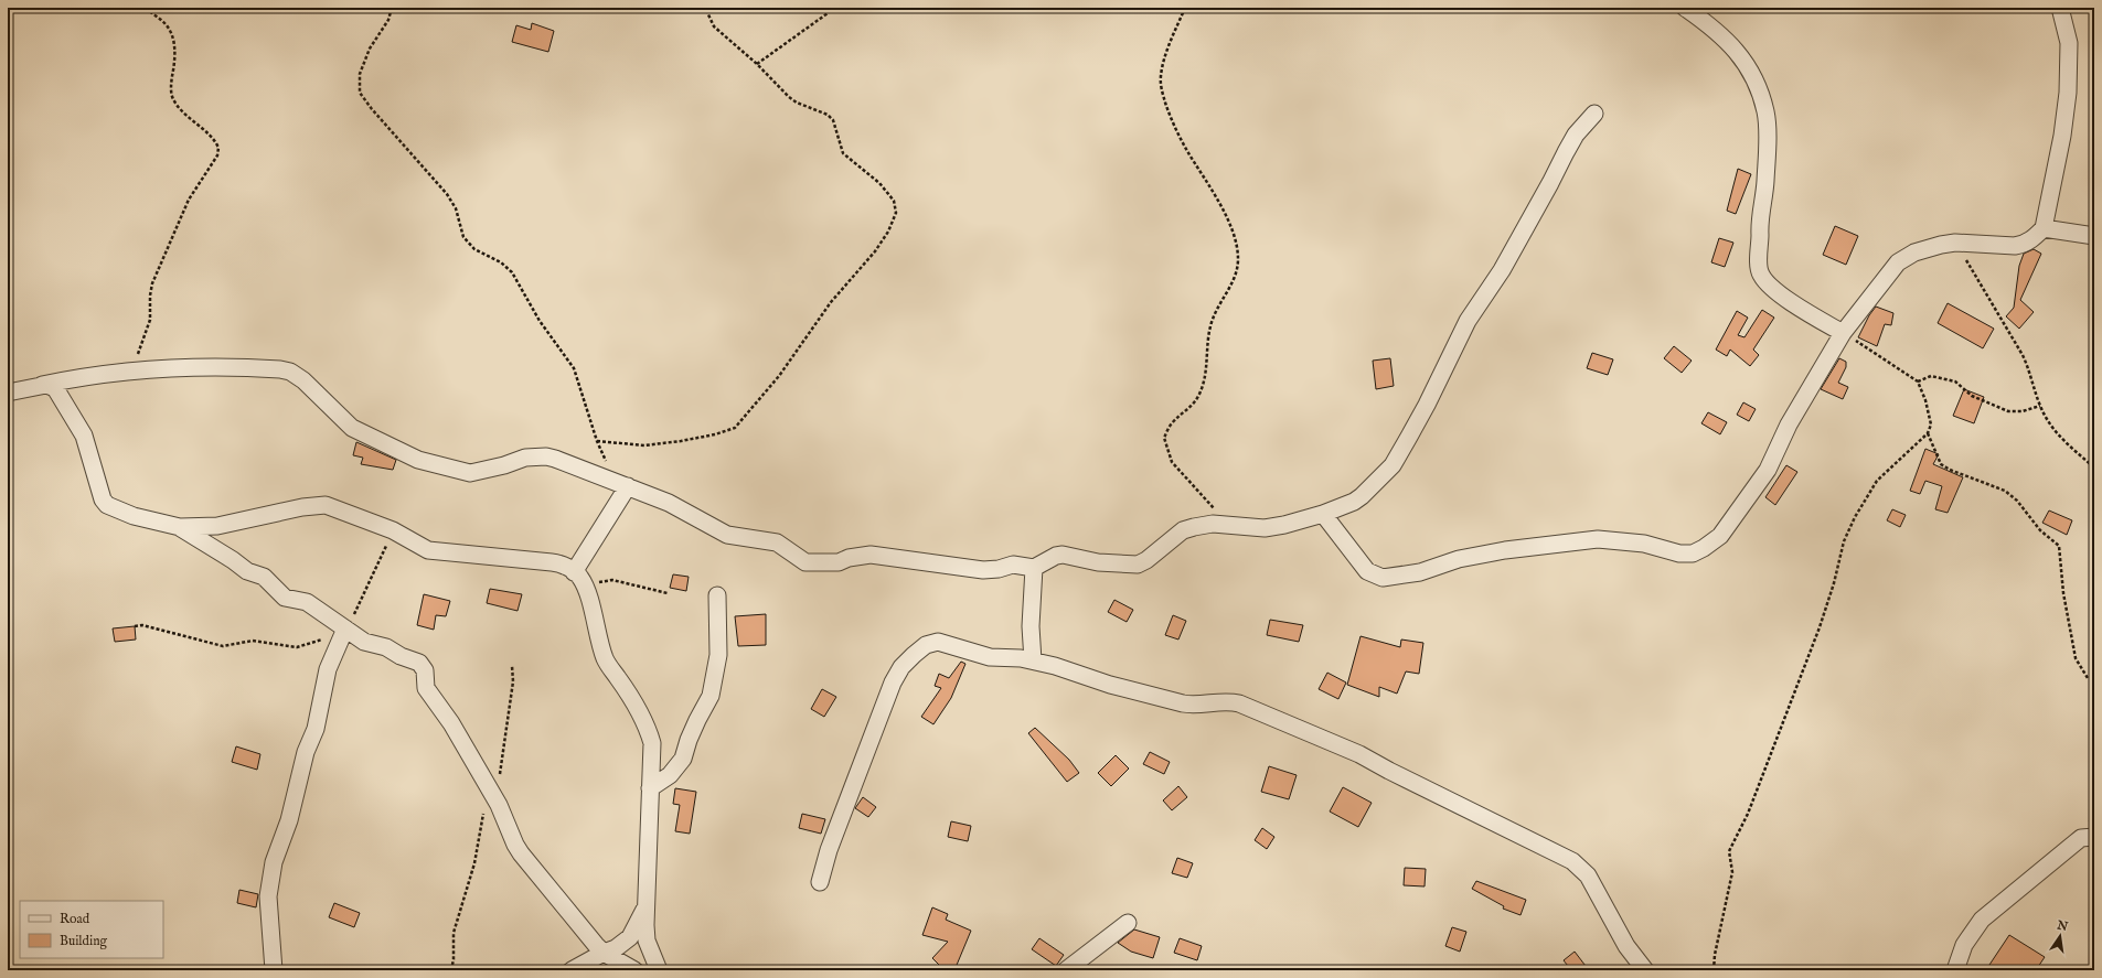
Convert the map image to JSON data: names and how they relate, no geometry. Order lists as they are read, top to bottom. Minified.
{"legend":["Road","Building"],"north":"top"}
